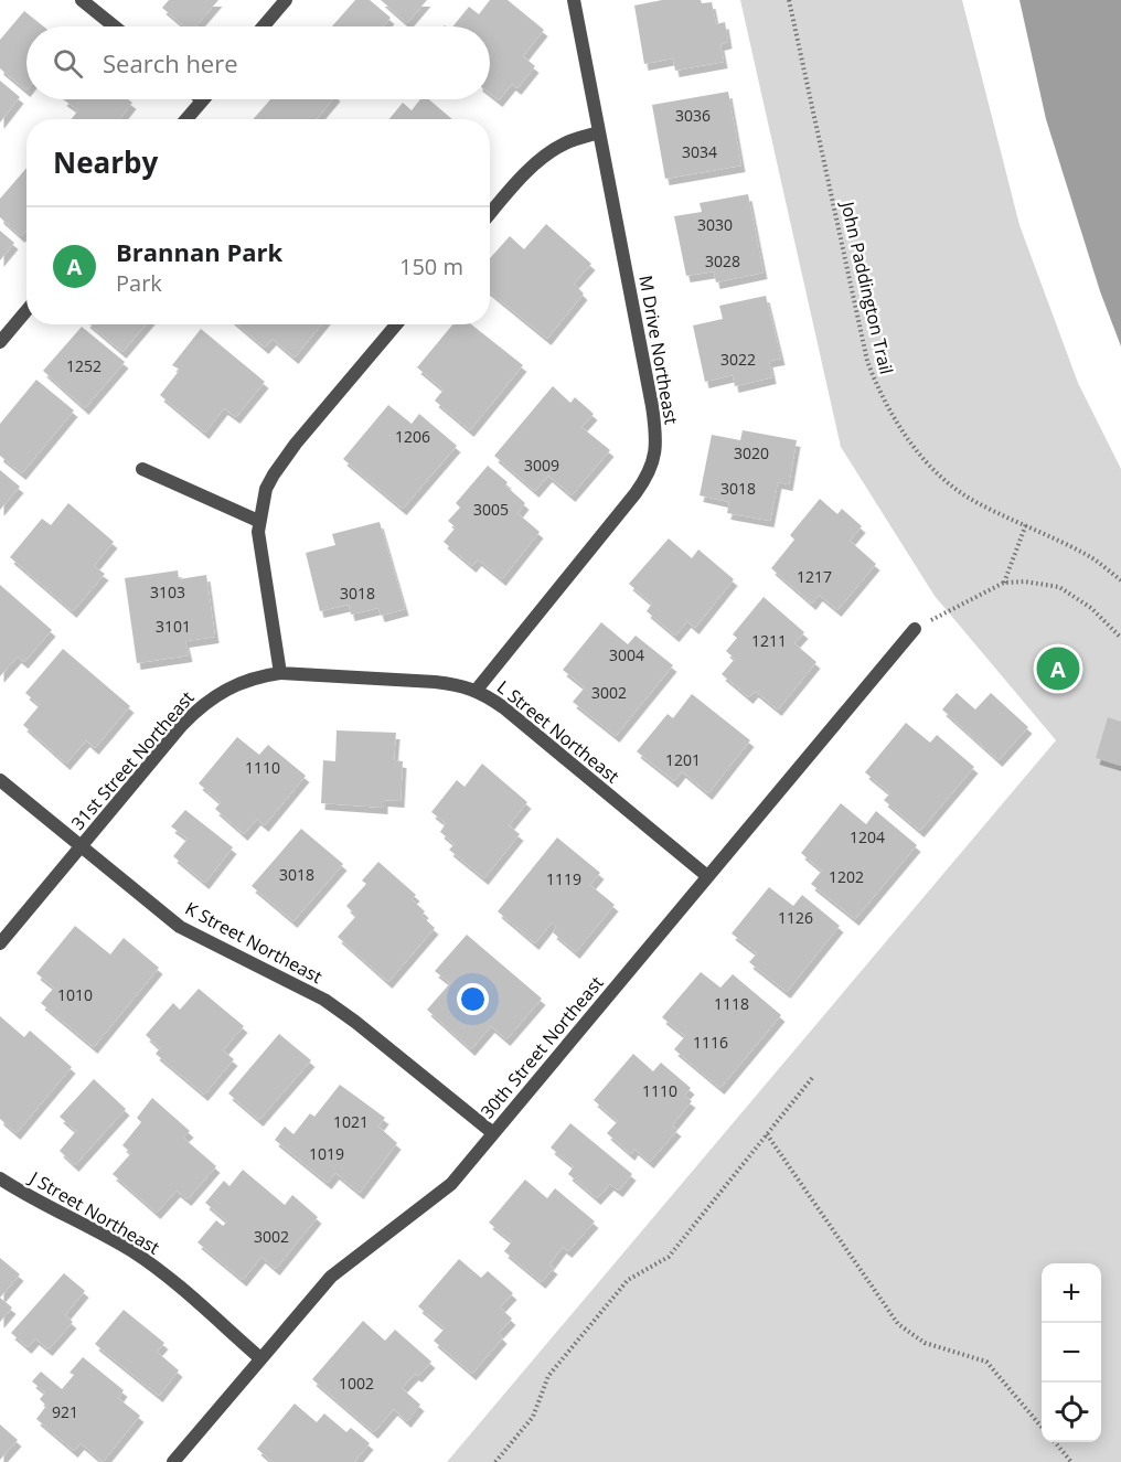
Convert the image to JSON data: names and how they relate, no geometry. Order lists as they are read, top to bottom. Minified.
{"streets":{"street":["M Drive Northeast","L Street Northeast","31st Street Northeast","K Street Northeast","30th Street Northeast","J Street Northeast"],"path":["John Paddington Trail"]},"crossings":[["M Drive Northeast","L Street Northeast"],["L Street Northeast","31st Street Northeast"],["L Street Northeast","30th Street Northeast"],["31st Street Northeast","K Street Northeast"],["K Street Northeast","30th Street Northeast"],["30th Street Northeast","J Street Northeast"]],"house_numbers":["3036","3034","3030","3028","3022","1252","1206","3020","3009","3018","3005","1217","3103","3018","3101","1211","3004","3002","1201","1110","1204","3018","1202","1119","1126","1010","1118","1116","1110","1021","1019","3002","1002","921"],"page":{"search":"Search here","heading":"Nearby","list":[{"mark":"A","name":"Brannan Park","note":"Park","value":"150 m"}],"pins":"A","map_buttons":["+","−"]}}
